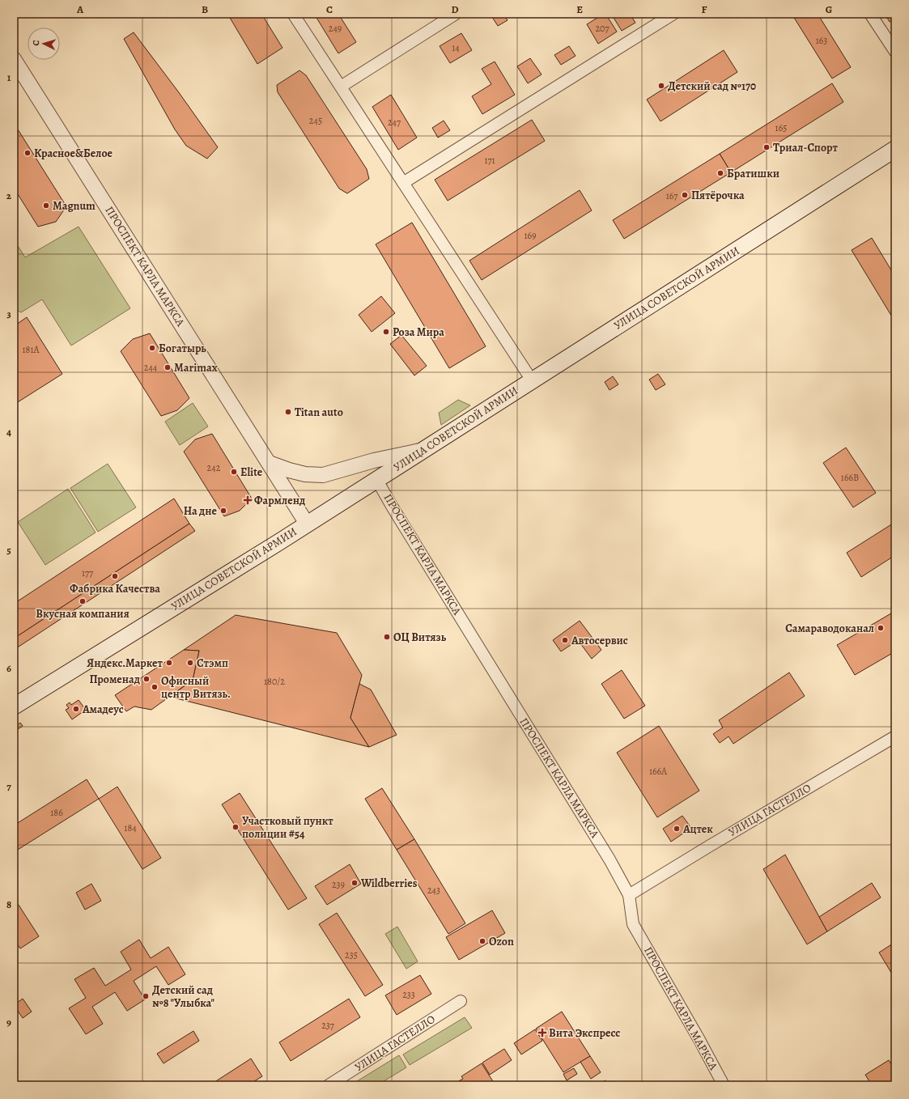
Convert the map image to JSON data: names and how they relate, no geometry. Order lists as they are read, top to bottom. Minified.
{"streets":{"main road":["УЛИЦА СОВЕТСКОЙ АРМИИ"],"street":["ПРОСПЕКТ КАРЛА МАРКСА","УЛИЦА ГАСТЕЛЛО"]},"crossings":[["ПРОСПЕКТ КАРЛА МАРКСА","УЛИЦА СОВЕТСКОЙ АРМИИ"],["ПРОСПЕКТ КАРЛА МАРКСА","УЛИЦА ГАСТЕЛЛО"]],"places":{"other":["Детский сад №170","Триал-Спорт","Красное&Белое","Братишки","Пятёрочка","Magnum","Роза Мира","Богатырь","Marimax","Titan auto","Elite","На дне","Фабрика Качества","Вкусная компания","Самараводоканал","ОЦ Витязь","Автосервис","Яндекс.Маркет","Стэмп","Променад","Офисный центр Витязь.","Амадеус","Участковый пункт полиции #54","Ацтек","Wildberries","Ozon","Детский сад №8 \"Улыбка\""],"health":["Фармленд","Вита Экспресс"]},"house_numbers":["249","207","163","14","245","247","165","171","167","169","181А","244","242","166В","177","180/2","166А","186","184","239","243","235","233","237"],"north":"left","grid":{"columns":["A","B","C","D","E","F","G"],"rows":["1","2","3","4","5","6","7","8","9"]}}
